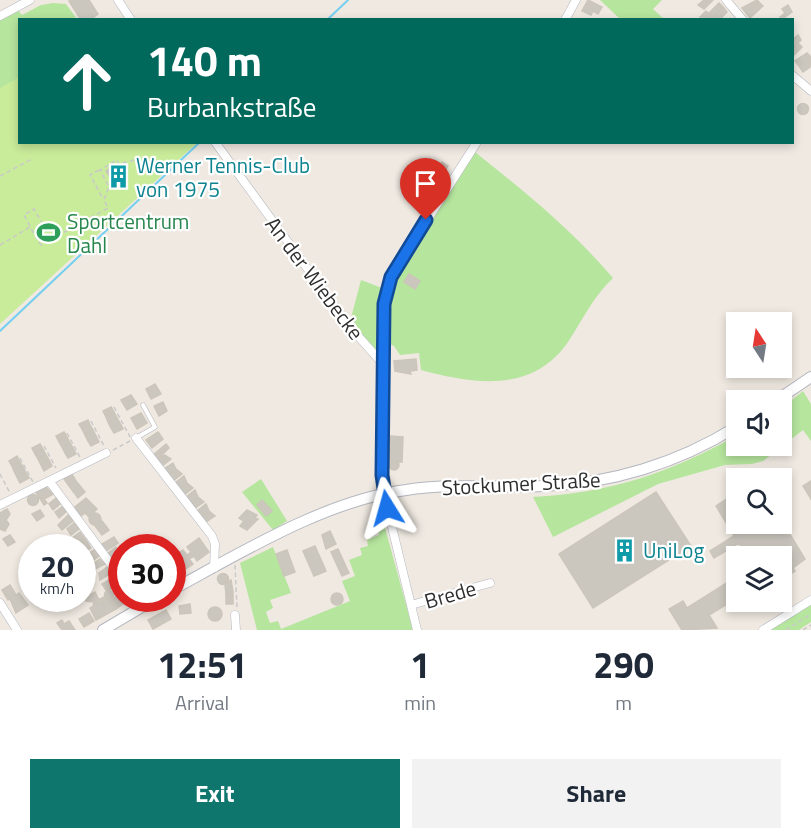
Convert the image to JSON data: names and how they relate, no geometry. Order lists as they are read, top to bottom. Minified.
{"streets":{"main road":["Stockumer Straße"],"street":["An der Wiebecke","Brede"]},"crossings":[["Stockumer Straße","Brede"]],"places":{"building":["Werner Tennis-Club von 1975","UniLog"],"sports":["Sportcentrum Dahl"]},"north":"top","page":{"turn":["140 m","Burbankstraße"],"speed":"20 km/h","limit":"30","eta":["12:51","Arrival","1","min","290","m"],"buttons":["Exit","Share"]}}
